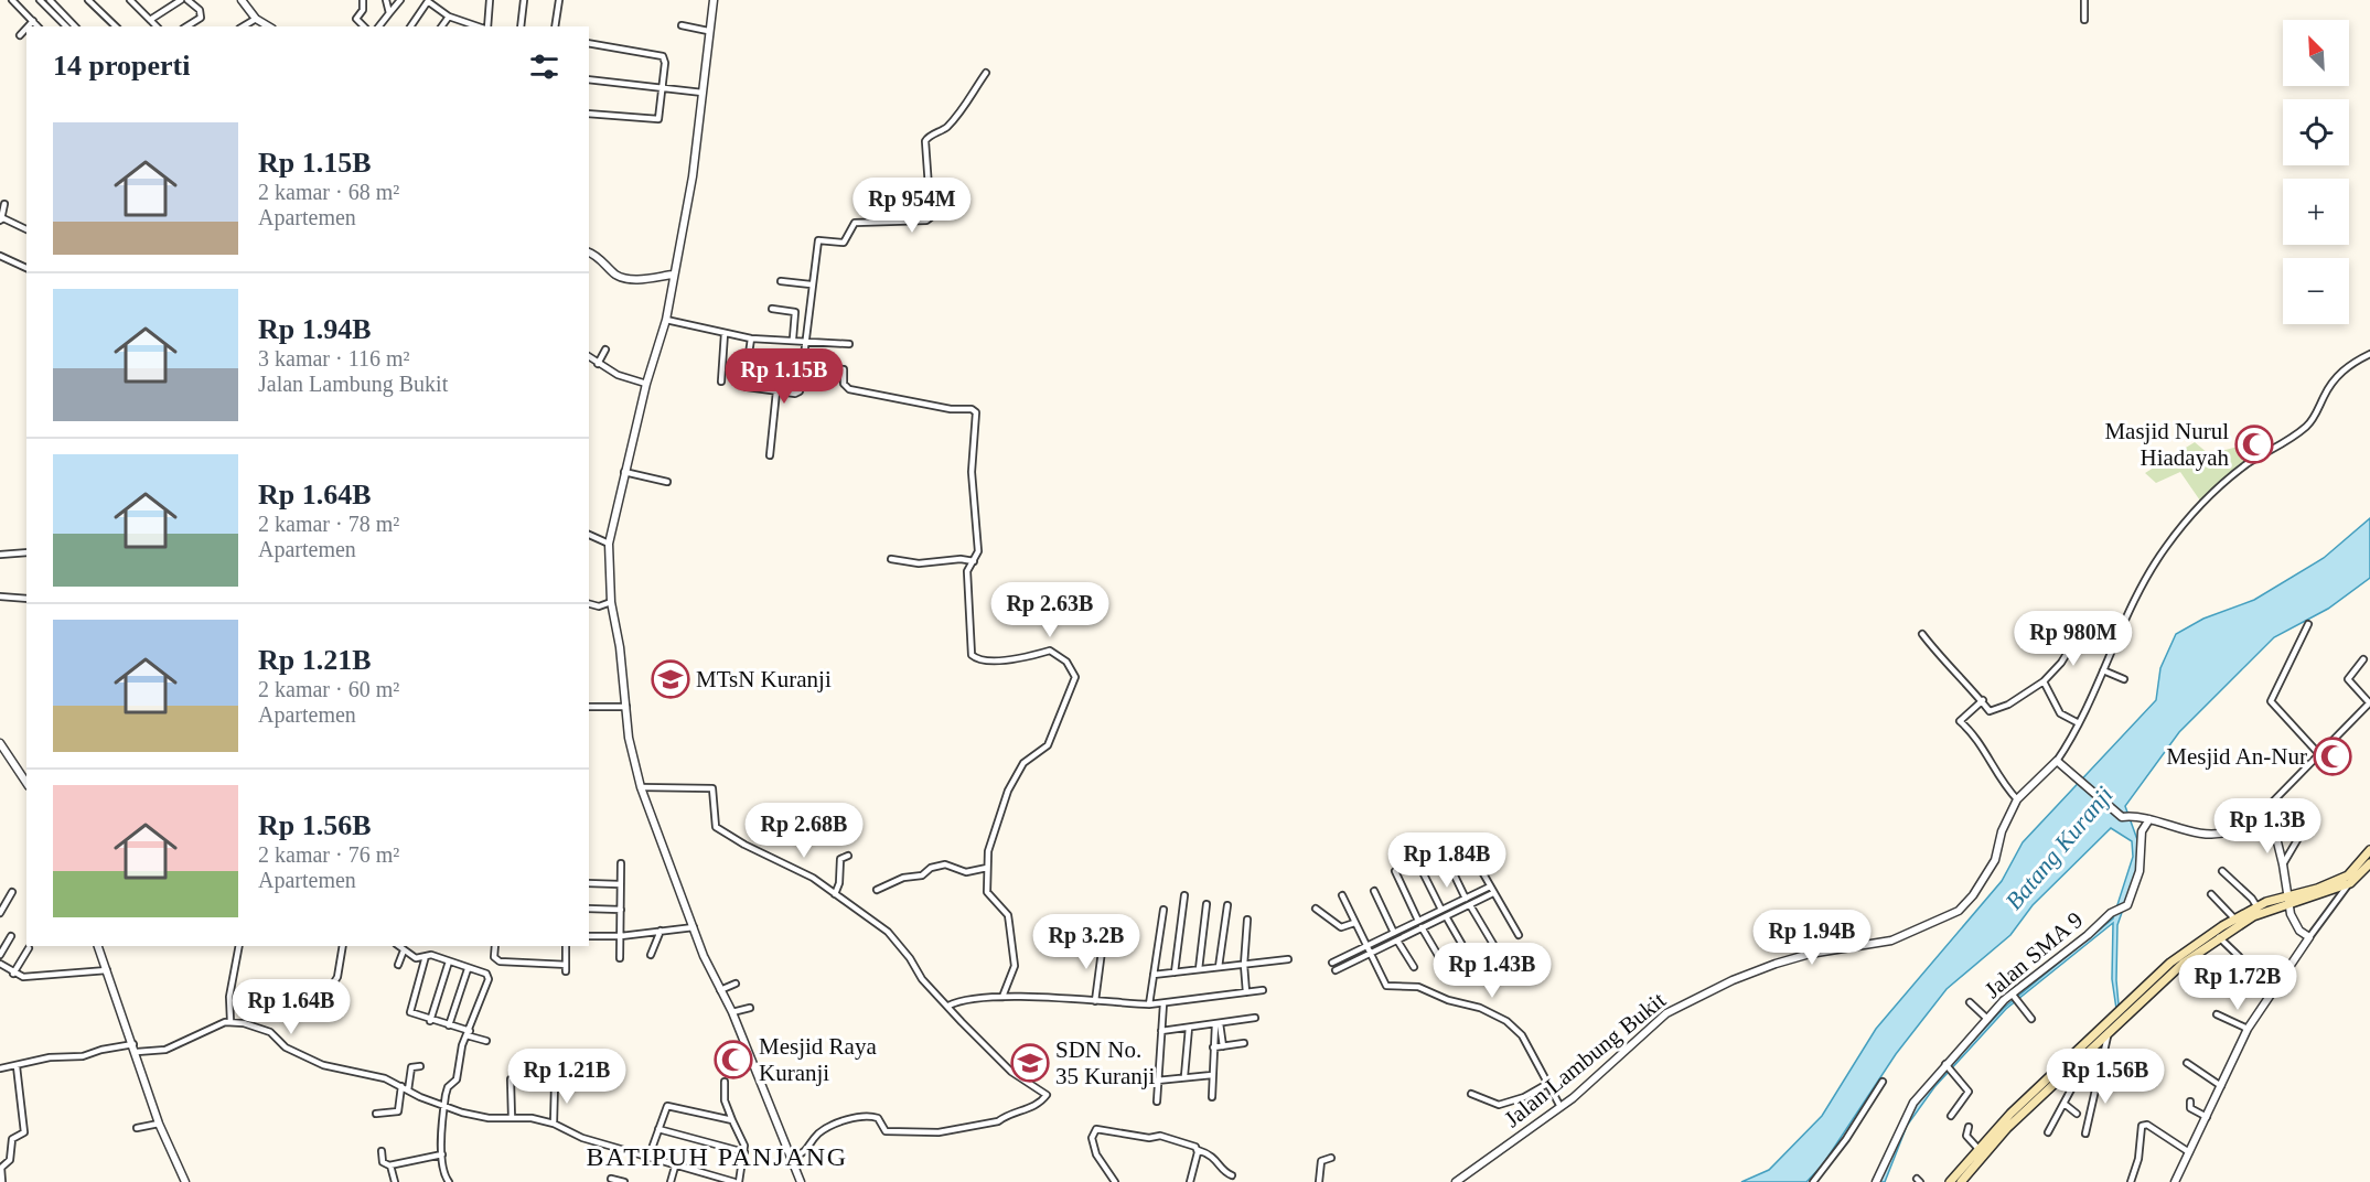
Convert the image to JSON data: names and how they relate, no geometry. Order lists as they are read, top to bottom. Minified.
{"streets":{"street":["Jalan SMA 9","Jalan Lambung Bukit"]},"districts":["BATIPUH PANJANG"],"water":["Batang Kuranji"],"places":{"mosque":["Masjid Nurul Hiadayah","Mesjid An-Nur","Mesjid Raya Kuranji"],"school or university":["MTsN Kuranji","SDN No. 35 Kuranji"]},"north":"top left","page":{"map_buttons":["+","−"],"heading":"14 properti","list":[{"name":"Rp 1.15B","note":"2 kamar · 68 m² · Apartemen"},{"name":"Rp 1.94B","note":"3 kamar · 116 m² · Jalan Lambung Bukit"},{"name":"Rp 1.64B","note":"2 kamar · 78 m² · Apartemen"},{"name":"Rp 1.21B","note":"2 kamar · 60 m² · Apartemen"},{"name":"Rp 1.56B","note":"2 kamar · 76 m² · Apartemen"}],"price":["Rp 954M","Rp 1.15B","Rp 2.63B","Rp 980M","Rp 1.3B","Rp 2.68B","Rp 1.84B","Rp 1.94B","Rp 3.2B","Rp 1.43B","Rp 1.72B","Rp 1.64B","Rp 1.21B","Rp 1.56B"]}}
